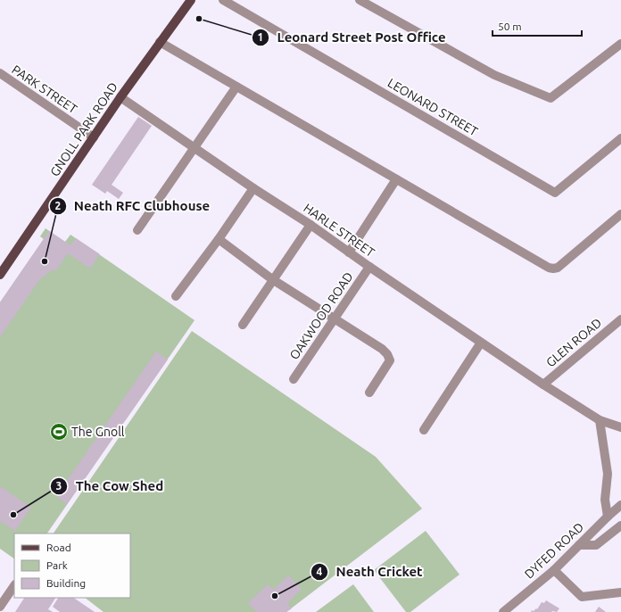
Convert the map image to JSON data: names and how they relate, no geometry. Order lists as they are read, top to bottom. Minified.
{"streets":{"main road":["GNOLL PARK ROAD"],"street":["PARK STREET","LEONARD STREET","HARLE STREET","OAKWOOD ROAD","GLEN ROAD","DYFED ROAD"]},"crossings":[["PARK STREET","GNOLL PARK ROAD"],["GNOLL PARK ROAD","HARLE STREET"],["HARLE STREET","OAKWOOD ROAD"],["HARLE STREET","GLEN ROAD"]],"places":{"other":["Leonard Street Post Office","Neath RFC Clubhouse","The Cow Shed","Neath Cricket"],"sports":["The Gnoll"]},"legend":["Road","Park","Building"],"scale_bar":"50 m"}
